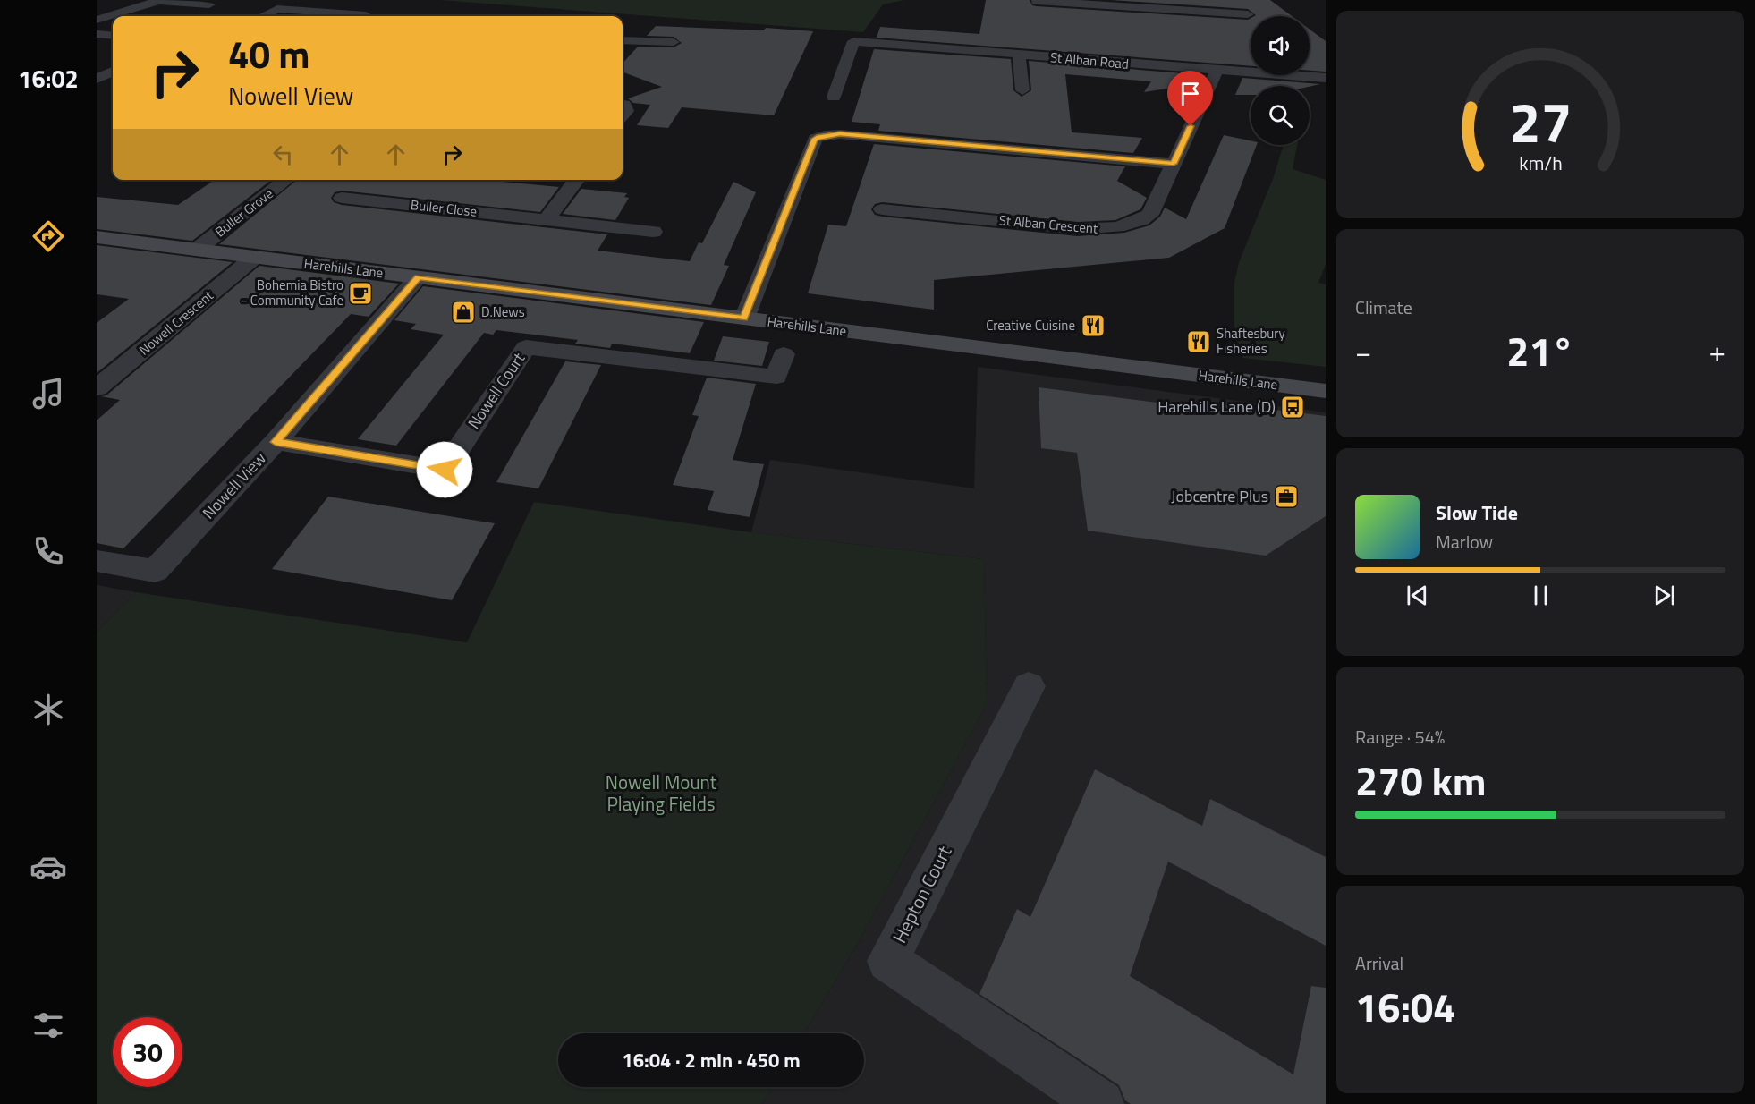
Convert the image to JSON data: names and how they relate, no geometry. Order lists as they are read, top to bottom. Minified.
{"streets":{"main road":["Harehills Lane"],"street":["St Alban Road","Buller Close","Buller Grove","St Alban Crescent","Nowell Crescent","Nowell Court","Nowell View","Hepton Court"]},"crossings":[["St Alban Road","St Alban Crescent"],["Buller Grove","Harehills Lane"],["Harehills Lane","Nowell Crescent"],["Harehills Lane","Nowell View"],["Nowell Court","Nowell View"]],"parks":["Nowell Mount Playing Fields"],"places":{"cafe":["Bohemia Bistro - Community Cafe"],"shop":["D.News"],"restaurant":["Creative Cuisine","Shaftesbury Fisheries"],"bus stop":["Harehills Lane (D)"],"office":["Jobcentre Plus"]},"page":{"tabs":"16:02","turn":["40 m","Nowell View"],"tile":["Climate",["Range · 54%","270 km"],["Arrival","16:04"]],"heat":["−","21°","+"],"song":["Slow Tide","Marlow"],"limit":"30","trip":"16:04 · 2 min · 450 m","gauge":["27","km/h"]}}
